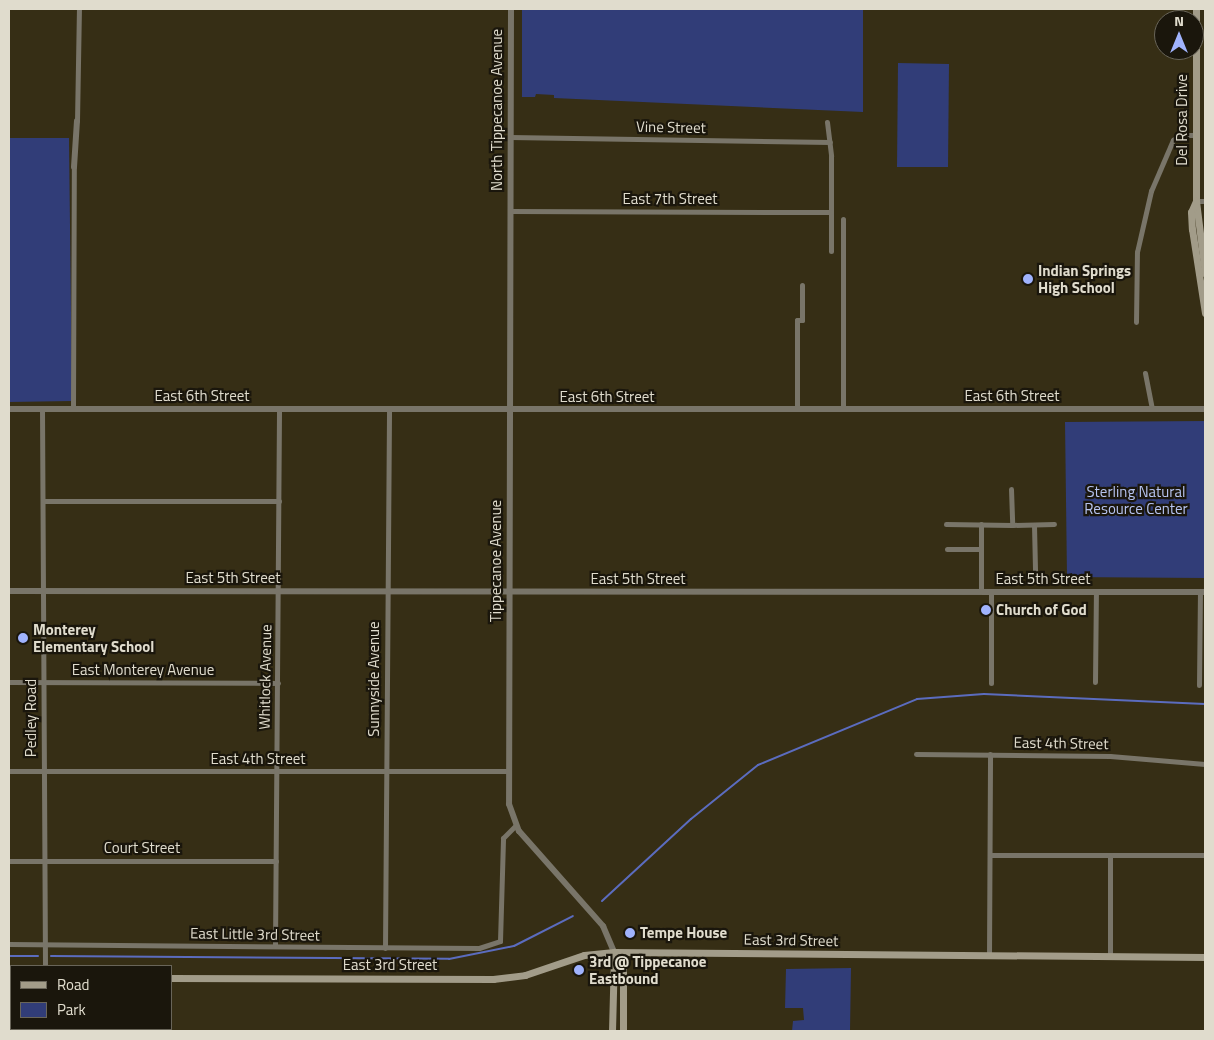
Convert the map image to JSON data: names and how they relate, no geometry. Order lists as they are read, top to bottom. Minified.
{"streets":{"main road":["Del Rosa Drive","East 3rd Street"],"street":["North Tippecanoe Avenue","Vine Street","East 7th Street","East 6th Street","Tippecanoe Avenue","East 5th Street","East Monterey Avenue","Whitlock Avenue","Sunnyside Avenue","Pedley Road","East 4th Street","Court Street","East Little 3rd Street"]},"crossings":[["North Tippecanoe Avenue","Vine Street"],["North Tippecanoe Avenue","East 7th Street"],["North Tippecanoe Avenue","Tippecanoe Avenue"],["East 7th Street","Tippecanoe Avenue"],["East 6th Street","Tippecanoe Avenue"],["East 6th Street","Whitlock Avenue"],["East 6th Street","Sunnyside Avenue"],["East 6th Street","Pedley Road"],["Tippecanoe Avenue","East 5th Street"],["Tippecanoe Avenue","East 4th Street"],["Tippecanoe Avenue","East Little 3rd Street"],["Tippecanoe Avenue","East 3rd Street"],["East 5th Street","Whitlock Avenue"],["East 5th Street","Sunnyside Avenue"],["East 5th Street","Pedley Road"],["East Monterey Avenue","Whitlock Avenue"],["East Monterey Avenue","Pedley Road"],["Whitlock Avenue","East 4th Street"],["Whitlock Avenue","Court Street"],["Whitlock Avenue","East Little 3rd Street"],["Sunnyside Avenue","East 4th Street"],["Sunnyside Avenue","East Little 3rd Street"],["Pedley Road","East 4th Street"],["Pedley Road","Court Street"],["Pedley Road","East Little 3rd Street"]],"parks":["Sterling Natural Resource Center"],"places":["Indian Springs High School","Church of God","Monterey Elementary School","Tempe House","3rd @ Tippecanoe Eastbound"],"legend":["Road","Park"],"north":"top"}
